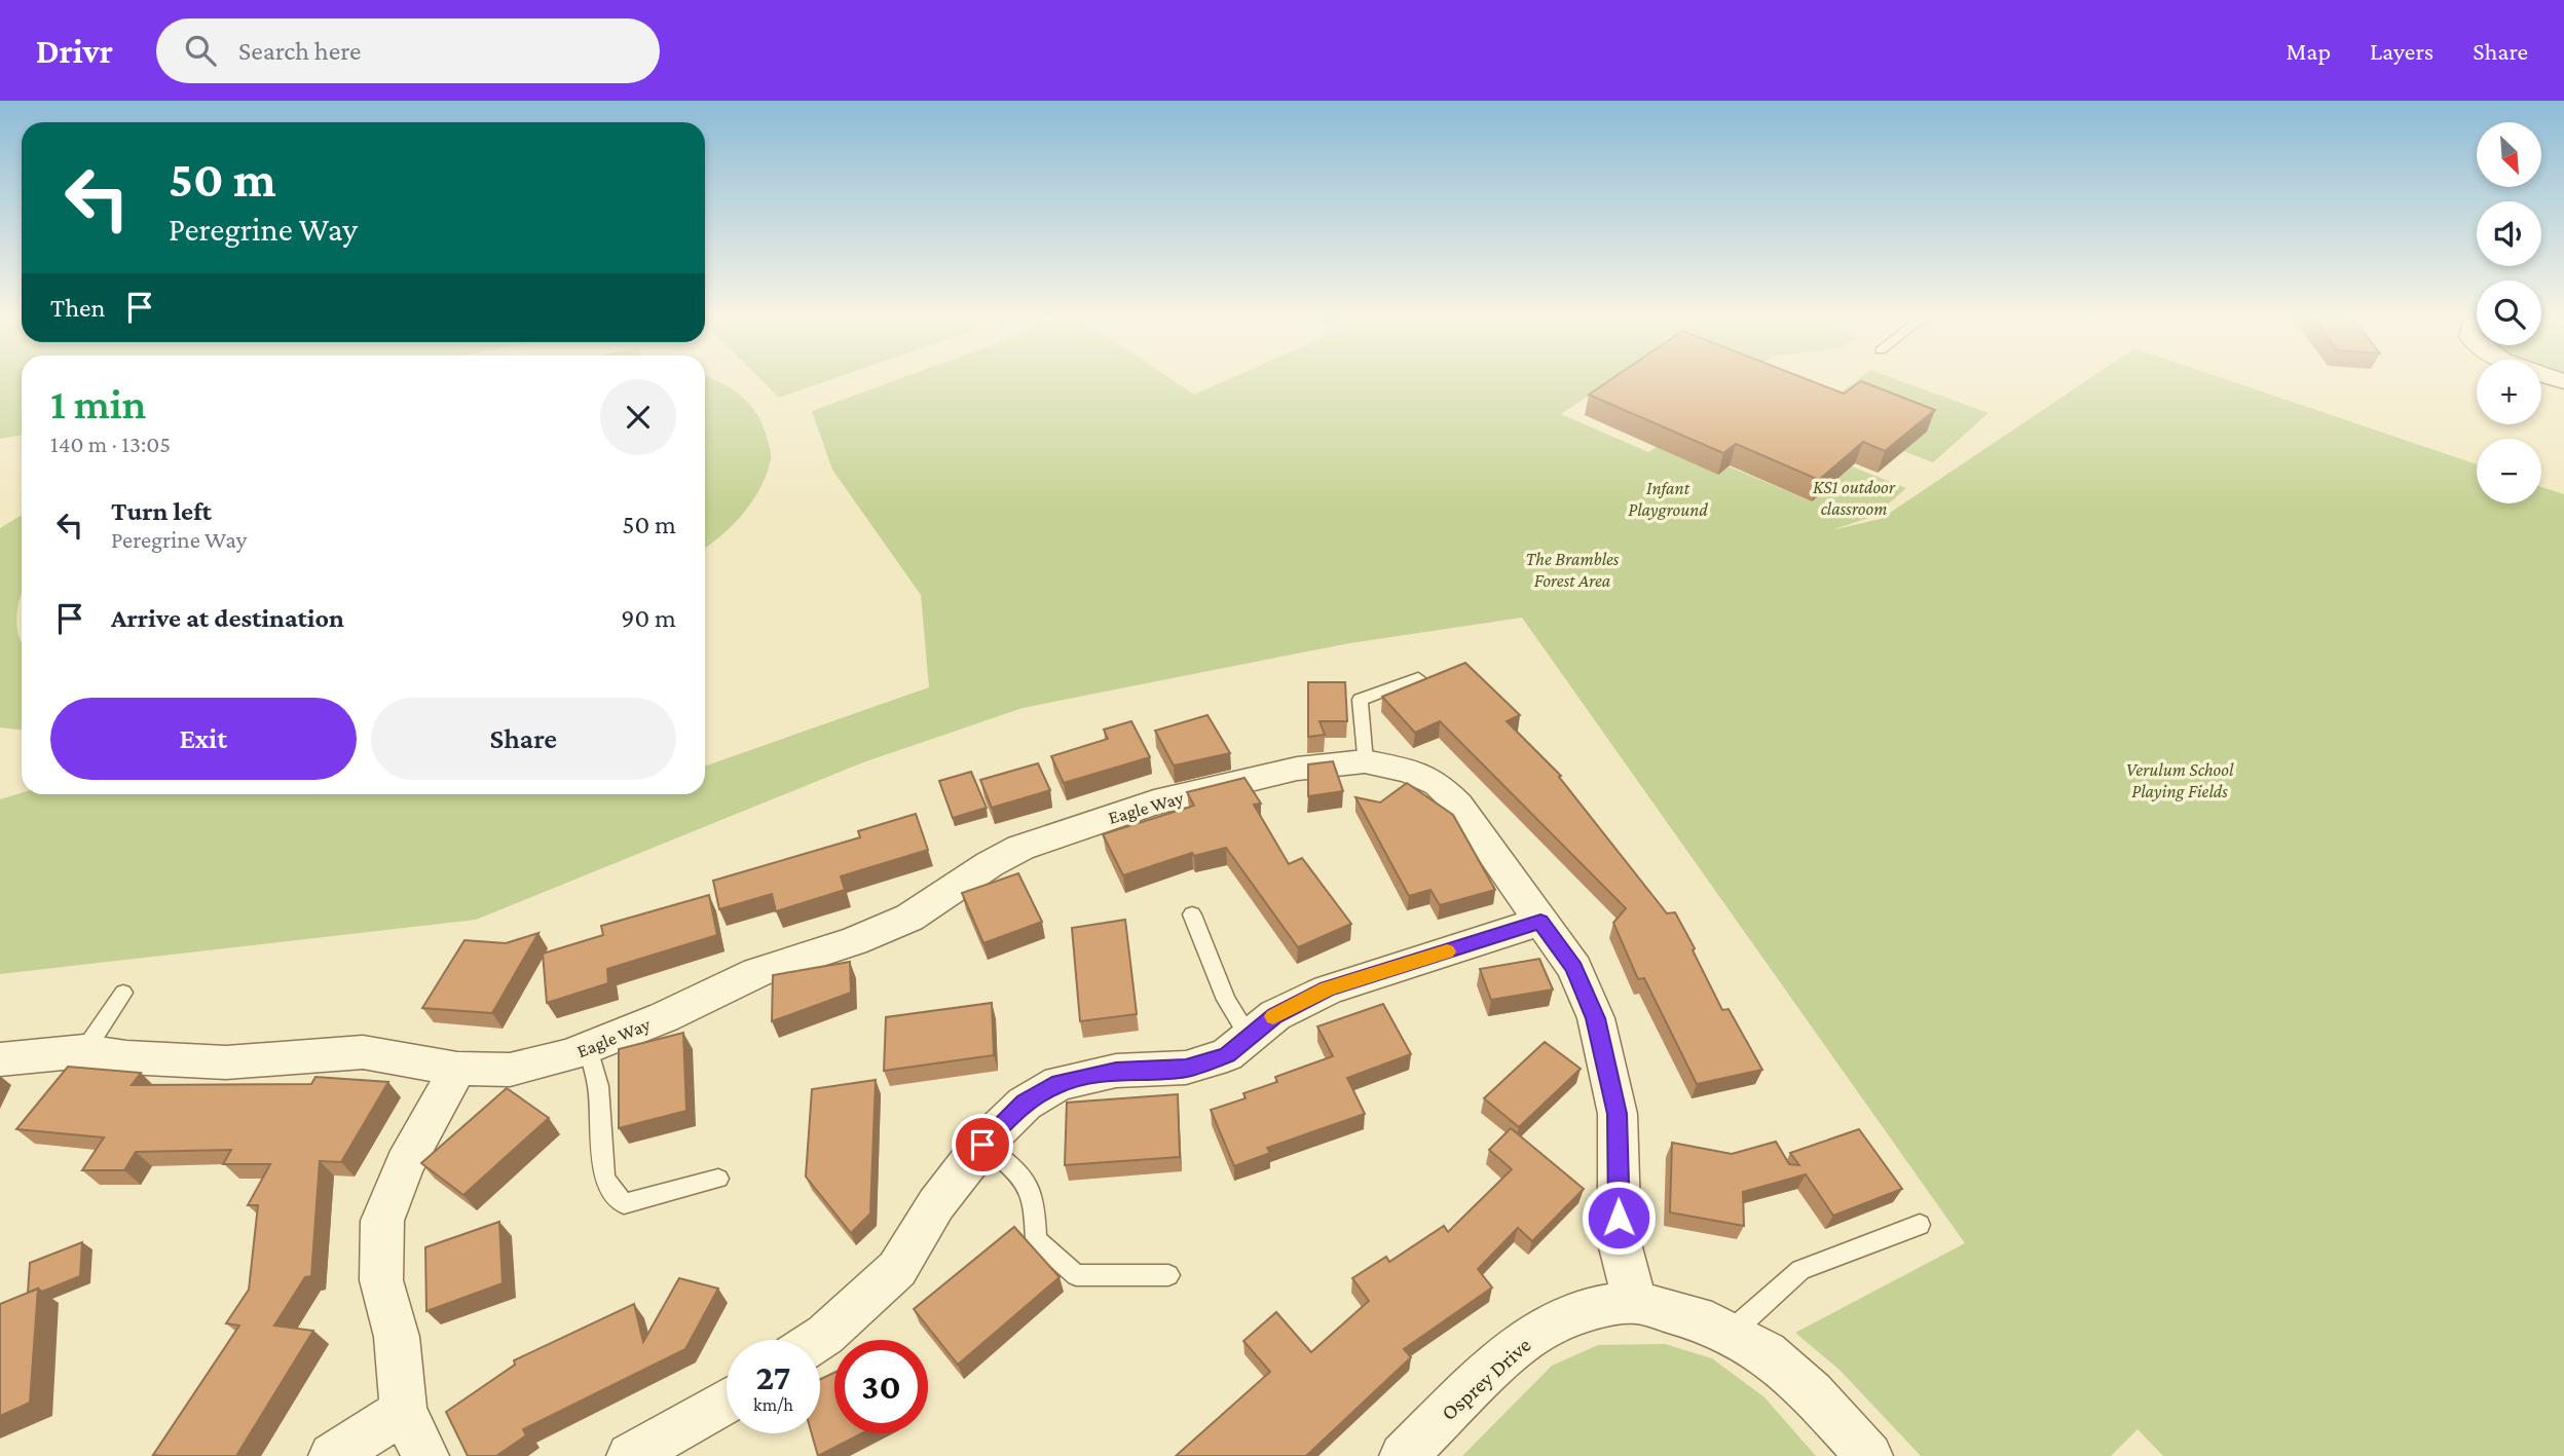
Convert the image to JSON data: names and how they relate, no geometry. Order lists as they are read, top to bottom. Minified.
{"streets":{"street":["Eagle Way","Osprey Drive"]},"crossings":[["Eagle Way","Osprey Drive"]],"parks":["KS1 outdoor classroom","Infant Playground","The Brambles Forest Area","Verulum School Playing Fields"],"north":"bottom right","page":{"header":"Drivr","search":"Search here","nav":["Map","Layers","Share"],"map_buttons":["+","−"],"turn":["50 m","Peregrine Way"],"then":"Then","heading":["1 min","140 m · 13:05"],"list":[{"name":"Turn left","note":"Peregrine Way","value":"50 m"},{"name":"Arrive at destination","value":"90 m"}],"buttons":["Exit","Share"],"speed":"27 km/h","limit":"30"}}
